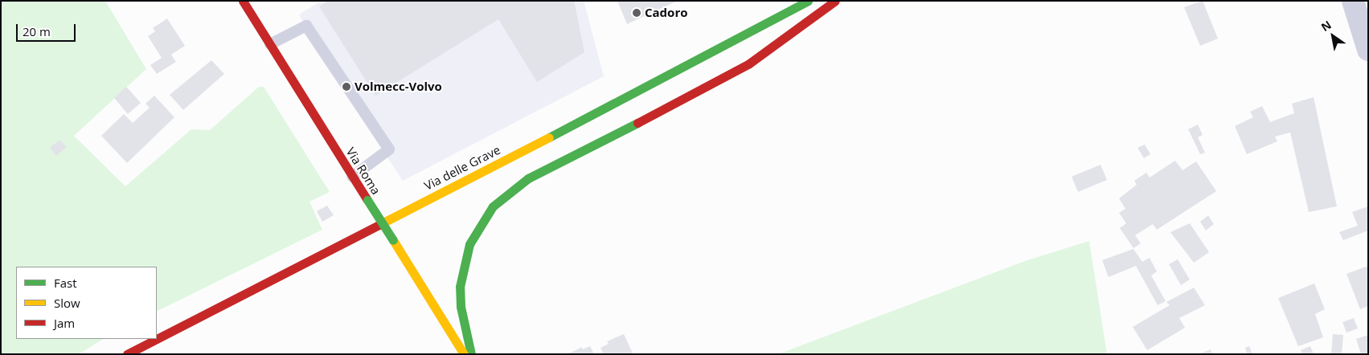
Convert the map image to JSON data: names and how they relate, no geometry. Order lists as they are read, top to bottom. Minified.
{"streets":{"main road":["Via delle Grave","Via Roma"]},"places":["Cadoro","Volmecc-Volvo"],"legend":["Fast","Slow","Jam"],"scale_bar":"20 m","north":"top left"}
